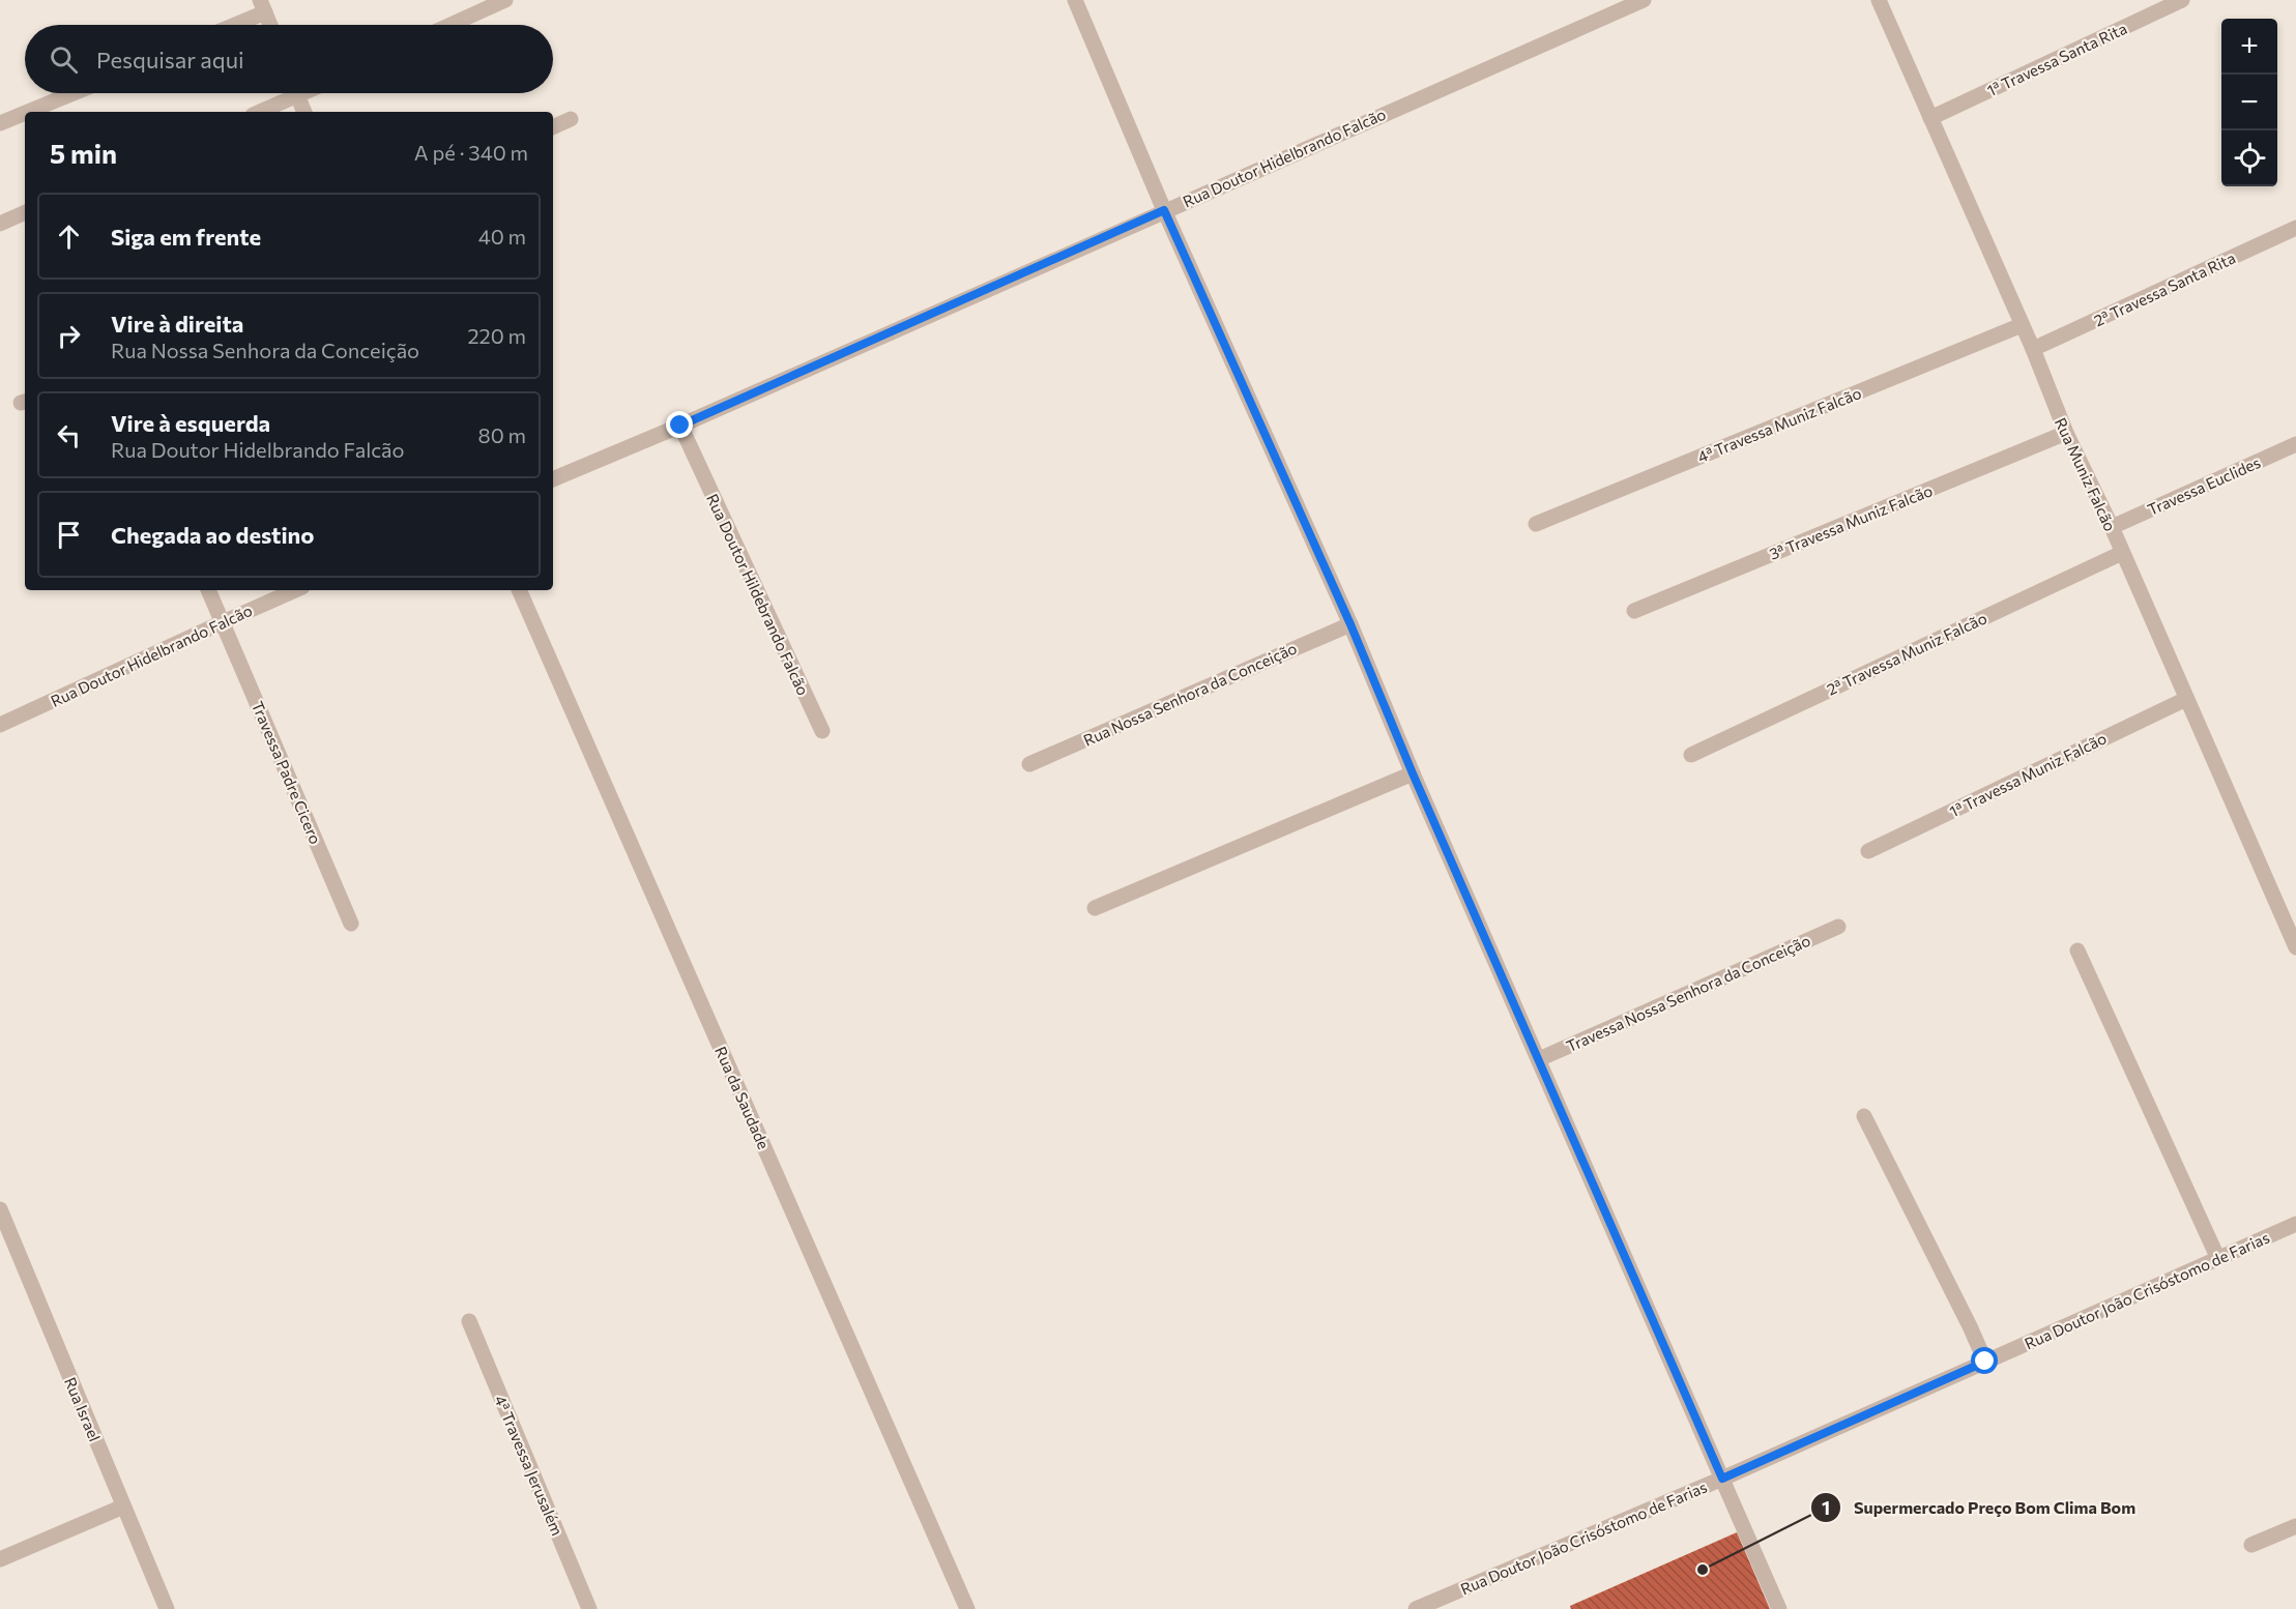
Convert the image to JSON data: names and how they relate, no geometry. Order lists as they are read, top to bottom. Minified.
{"streets":{"street":["1ª Travessa Santa Rita","Rua Doutor Hidelbrando Falcão","2ª Travessa Santa Rita","4ª Travessa Muniz Falcão","Rua Muniz Falcão","Travessa Euclides","3ª Travessa Muniz Falcão","Rua Doutor Hildebrando Falcão","2ª Travessa Muniz Falcão","Rua Nossa Senhora da Conceição","Travessa Padre Cicero","1ª Travessa Muniz Falcão","Travessa Nossa Senhora da Conceição","Rua da Saudade","Rua Doutor João Crisóstomo de Farias","Rua Israel","4ª Travessa Jerusalém"]},"crossings":[["1ª Travessa Santa Rita","Rua Muniz Falcão"],["Rua Doutor Hidelbrando Falcão","Rua Doutor Hildebrando Falcão"],["Rua Doutor Hidelbrando Falcão","Travessa Padre Cicero"],["2ª Travessa Santa Rita","Rua Muniz Falcão"],["4ª Travessa Muniz Falcão","Rua Muniz Falcão"],["Rua Muniz Falcão","Travessa Euclides"],["Rua Muniz Falcão","3ª Travessa Muniz Falcão"],["Rua Muniz Falcão","2ª Travessa Muniz Falcão"],["Rua Muniz Falcão","1ª Travessa Muniz Falcão"]],"places":["Supermercado Preço Bom Clima Bom"],"page":{"map_buttons":["+","−"],"search":"Pesquisar aqui","heading":["5 min","A pé · 340 m"],"list":[["Siga em frente","40 m"],["Vire à direita","Rua Nossa Senhora da Conceição","220 m"],["Vire à esquerda","Rua Doutor Hidelbrando Falcão","80 m"],"Chegada ao destino"]}}
